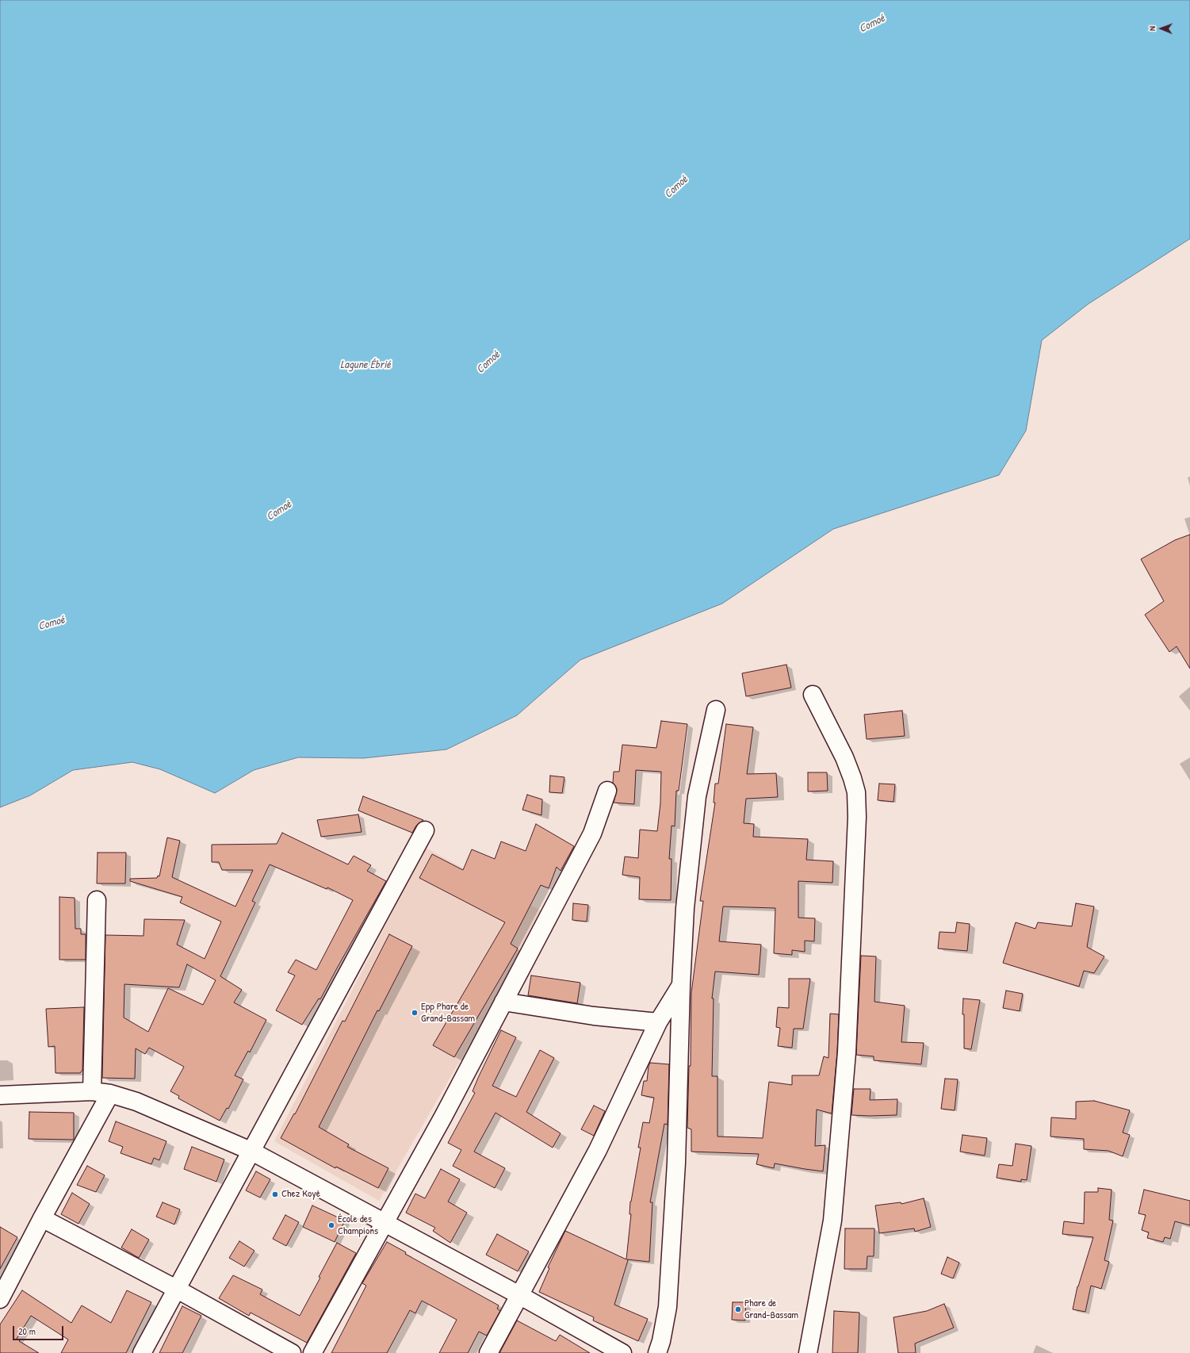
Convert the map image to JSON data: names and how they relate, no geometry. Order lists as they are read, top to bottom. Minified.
{"water":["Comoé","Lagune Ébrié"],"places":["Epp Phare de Grand-Bassam","Chez Koyè","École des Champions","Phare de Grand-Bassam"],"scale_bar":"20 m","north":"left"}
